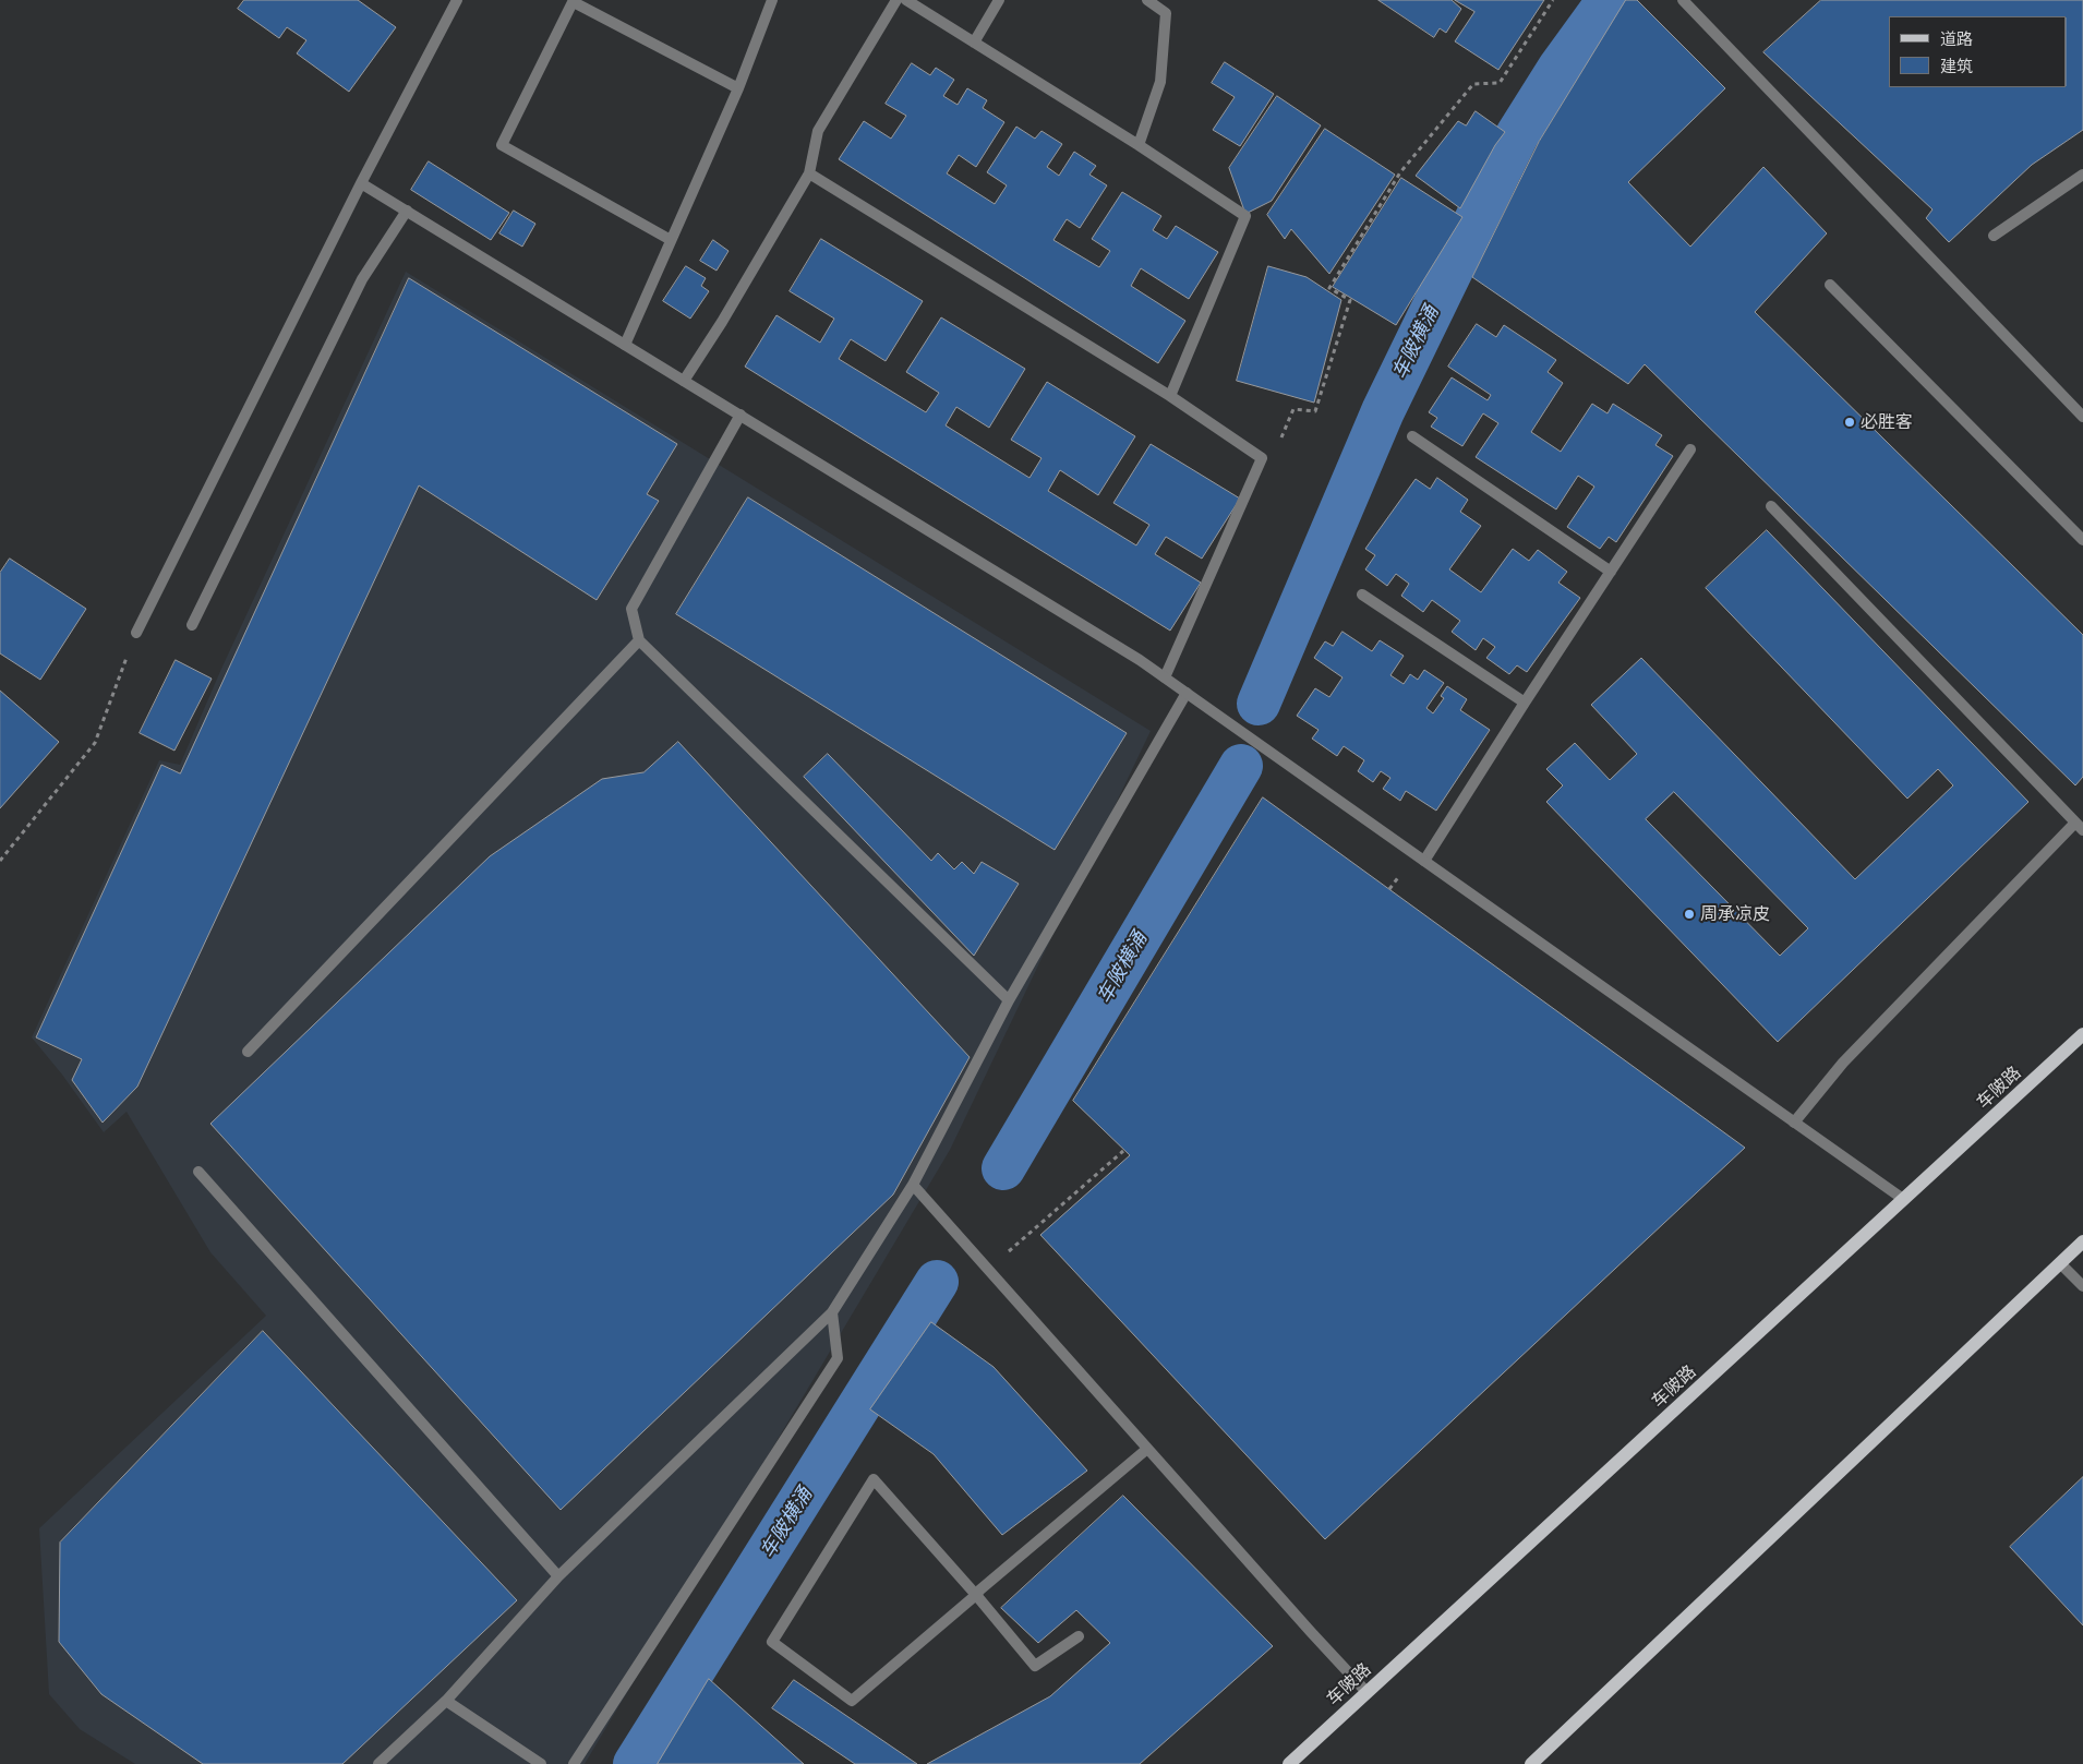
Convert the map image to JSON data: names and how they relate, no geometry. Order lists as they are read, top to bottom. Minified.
{"streets":{"main road":["车陂路"]},"water":["车陂横涌"],"places":["必胜客","周承凉皮"],"legend":["道路","建筑"]}
